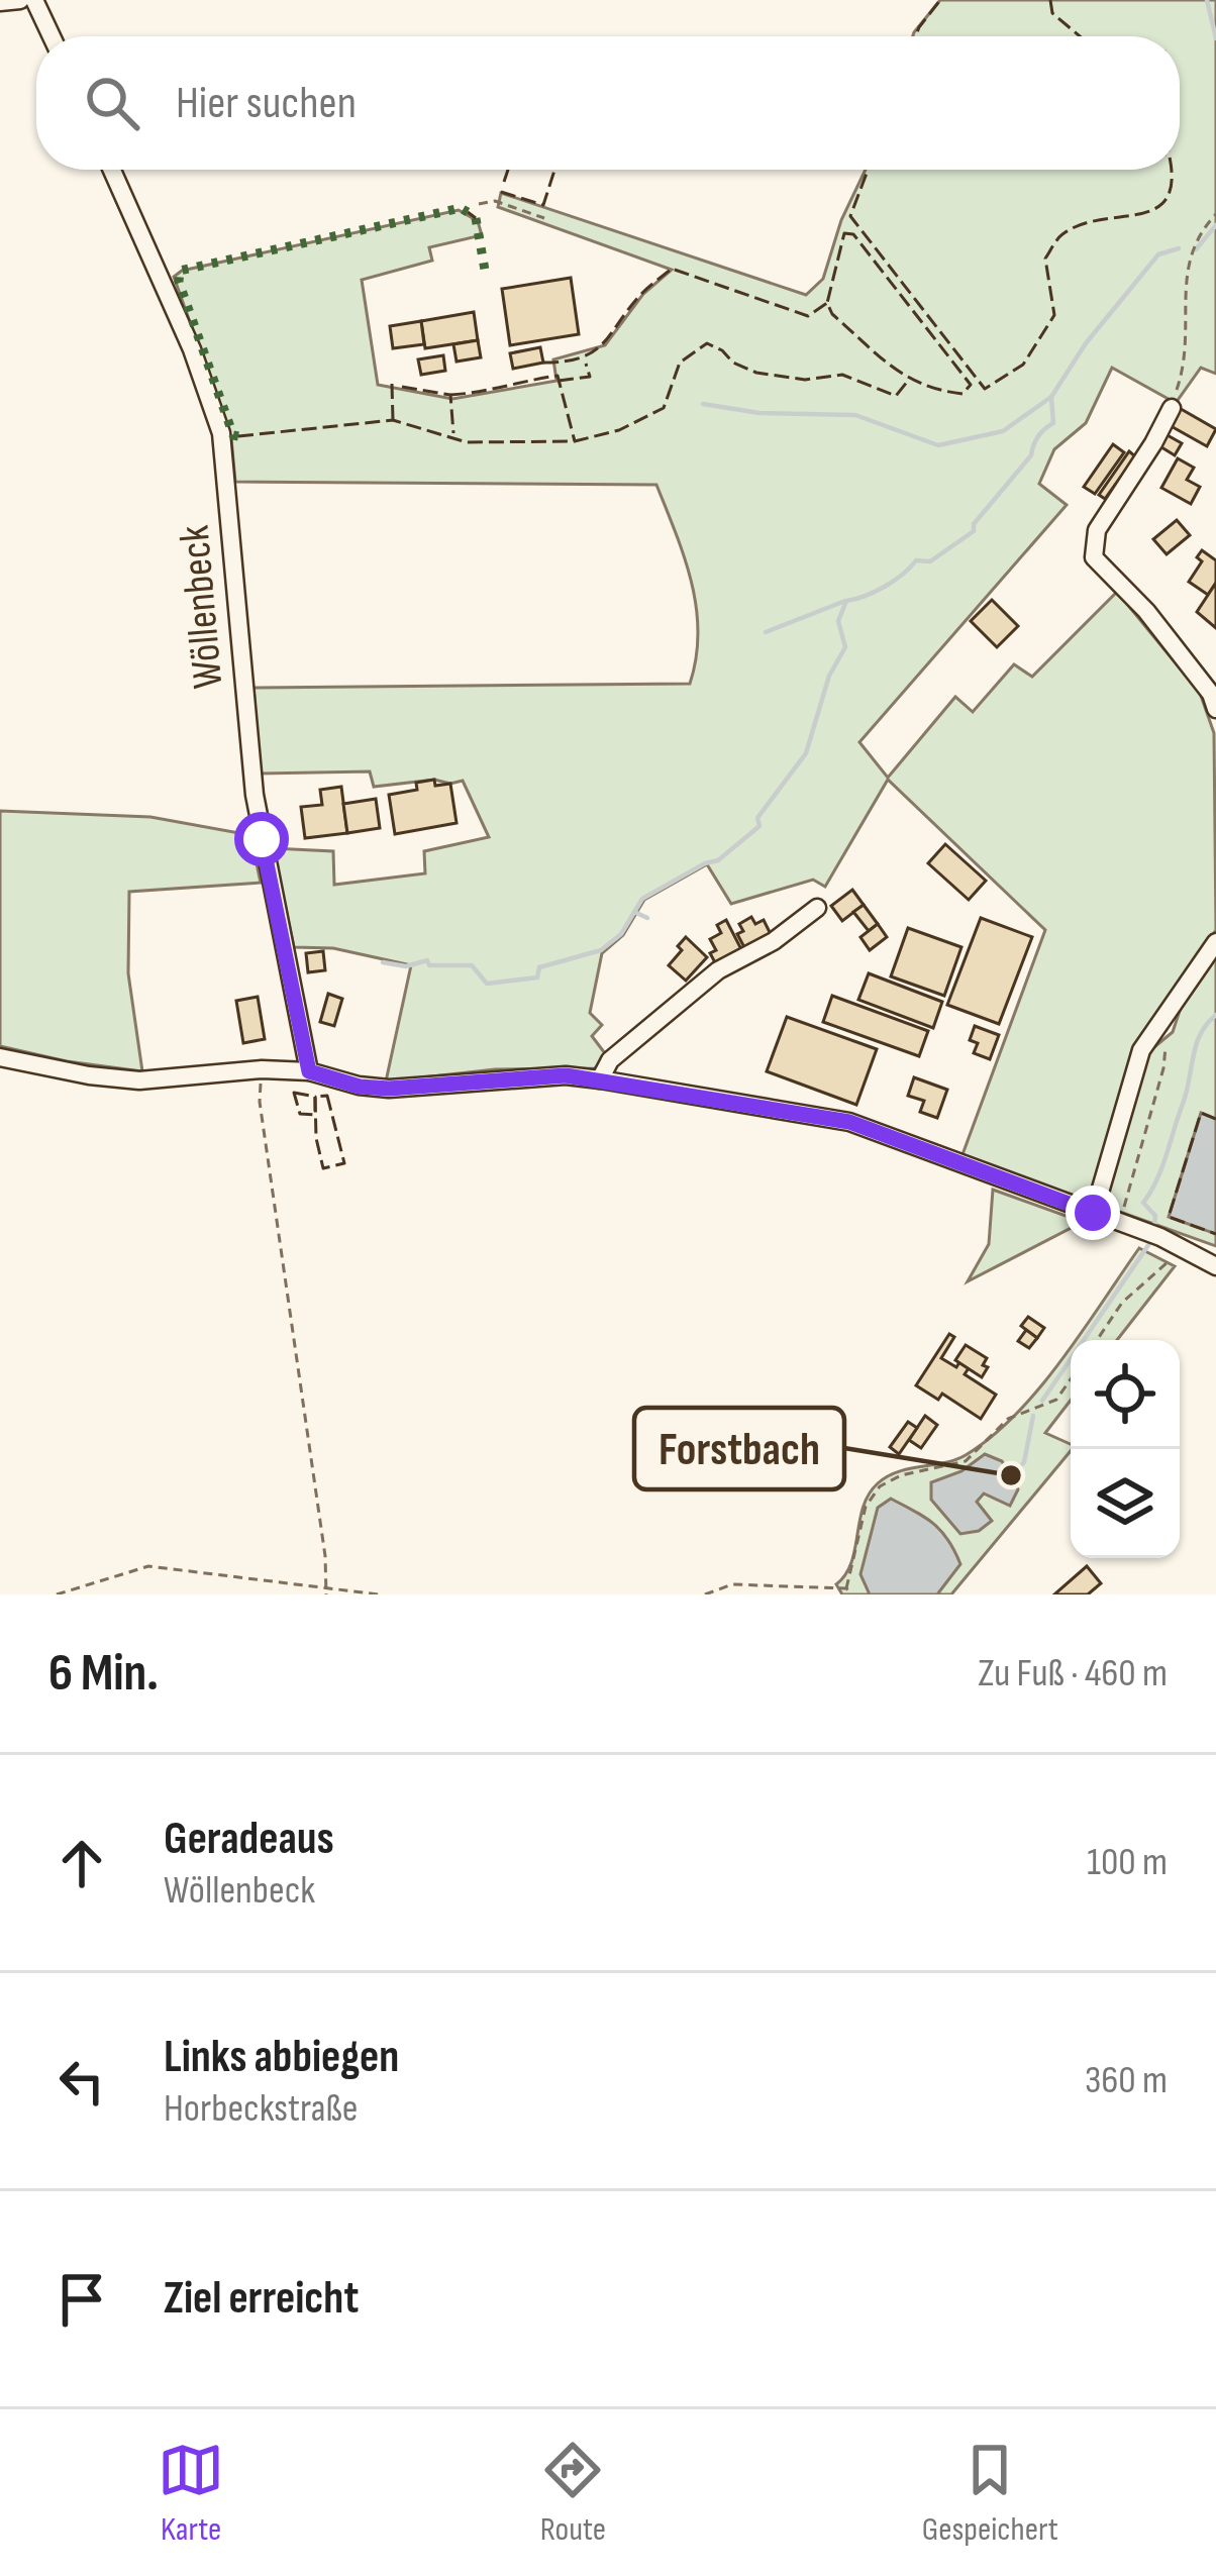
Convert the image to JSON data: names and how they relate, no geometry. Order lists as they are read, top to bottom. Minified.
{"streets":{"street":["Wöllenbeck"]},"places":["Forstbach"],"page":{"search":"Hier suchen","heading":["6 Min.","Zu Fuß · 460 m"],"list":[["Geradeaus","Wöllenbeck","100 m"],["Links abbiegen","Horbeckstraße","360 m"],"Ziel erreicht"],"nav":["Karte","Route","Gespeichert"]}}
